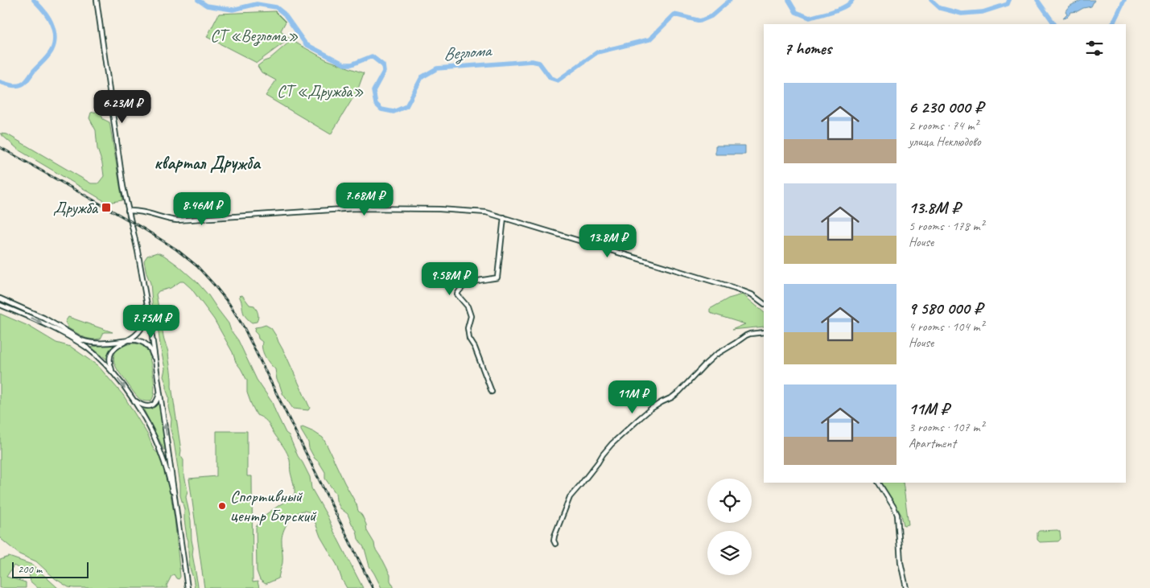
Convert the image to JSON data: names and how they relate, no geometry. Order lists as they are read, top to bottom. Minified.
{"districts":["квартал Дружба"],"water":["Везлома"],"parks":["СТ «Везлома»","СТ «Дружба»"],"places":{"transit":["Дружба"],"other":["Спортивный центр Борский"]},"scale_bar":"200 m","page":{"heading":"7 homes","list":[{"name":"6 230 000 ₽","note":"2 rooms · 74 m² · улица Неклюдово"},{"name":"13.8M ₽","note":"5 rooms · 178 m² · House"},{"name":"9 580 000 ₽","note":"4 rooms · 104 m² · House"},{"name":"11M ₽","note":"3 rooms · 107 m² · Apartment"}],"price":["6.23M ₽","7.68M ₽","8.46M ₽","13.8M ₽","9.58M ₽","7.75M ₽","11M ₽"],"scale":"200 m"}}
